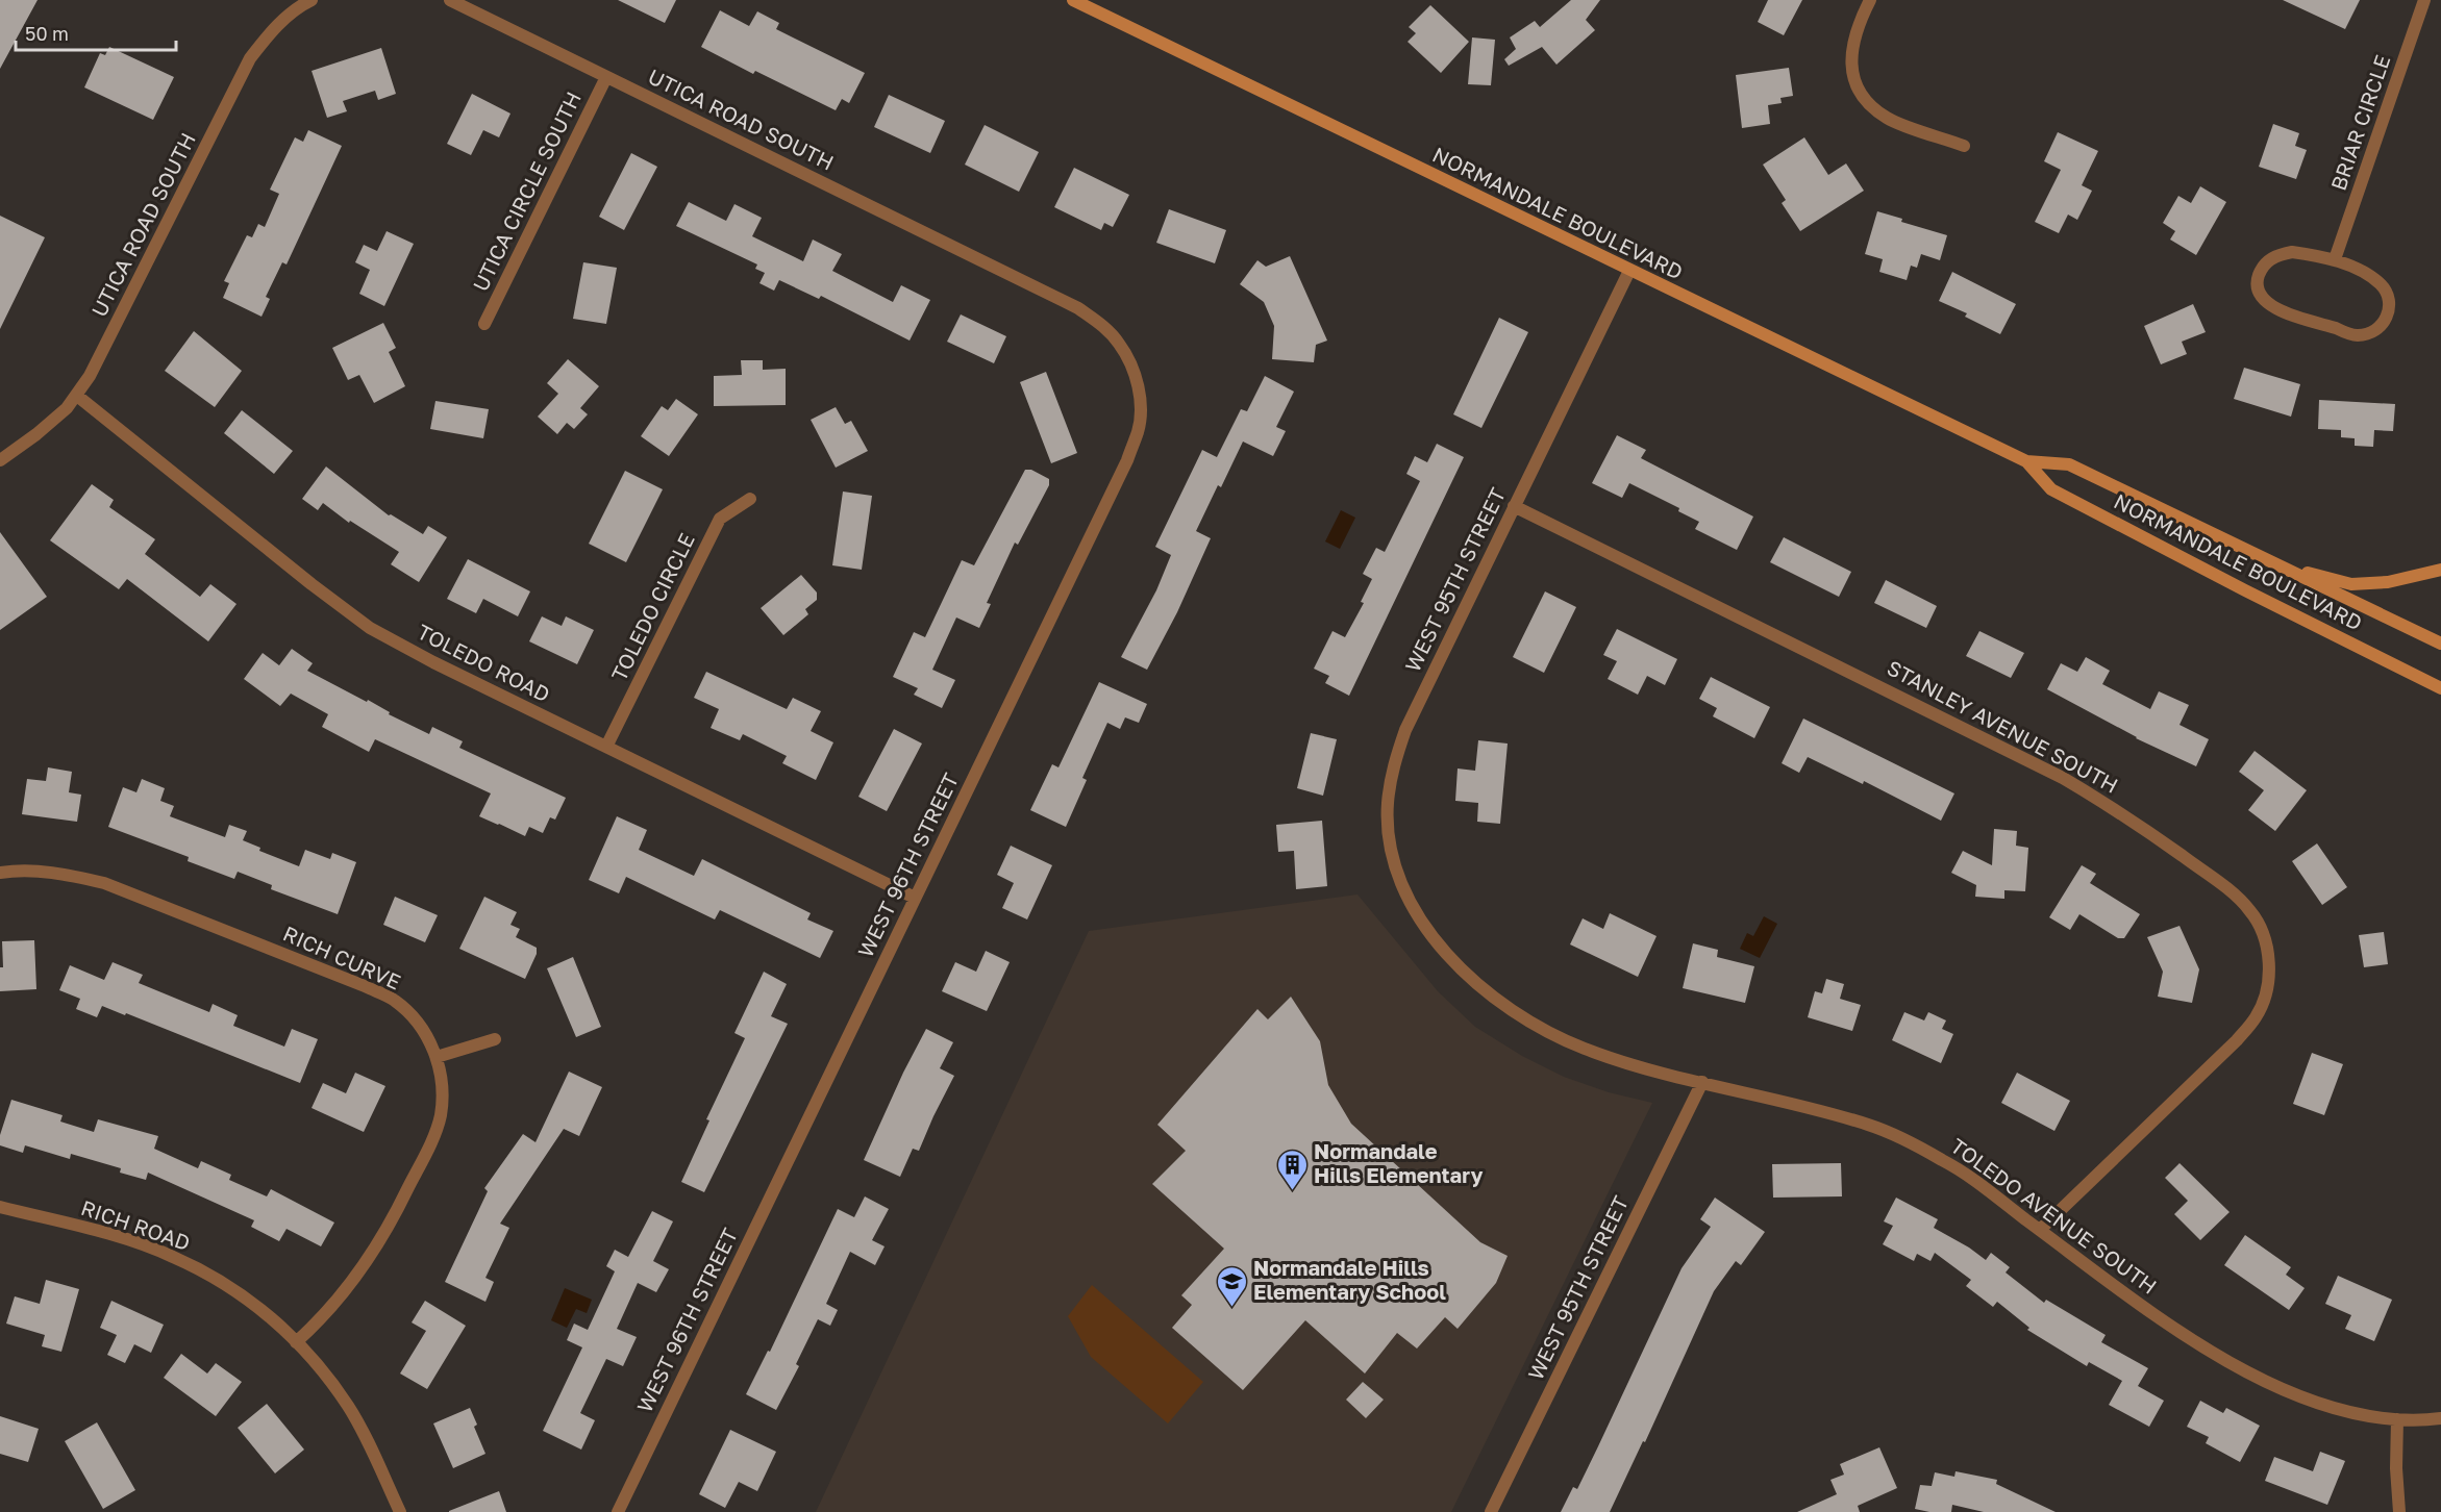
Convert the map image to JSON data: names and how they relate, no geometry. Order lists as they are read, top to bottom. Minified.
{"streets":{"main road":["NORMANDALE BOULEVARD"],"street":["UTICA ROAD SOUTH","BRIAR CIRCLE","UTICA CIRCLE SOUTH","WEST 95TH STREET","TOLEDO CIRCLE","TOLEDO ROAD","STANLEY AVENUE SOUTH","WEST 96TH STREET","RICH CURVE","TOLEDO AVENUE SOUTH","RICH ROAD"]},"crossings":[["UTICA ROAD SOUTH","UTICA CIRCLE SOUTH"],["UTICA ROAD SOUTH","TOLEDO ROAD"],["UTICA ROAD SOUTH","WEST 96TH STREET"],["NORMANDALE BOULEVARD","WEST 95TH STREET"],["WEST 95TH STREET","STANLEY AVENUE SOUTH"],["WEST 95TH STREET","TOLEDO AVENUE SOUTH"],["TOLEDO CIRCLE","TOLEDO ROAD"],["TOLEDO ROAD","WEST 96TH STREET"],["STANLEY AVENUE SOUTH","TOLEDO AVENUE SOUTH"],["RICH CURVE","RICH ROAD"]],"places":{"building":["Normandale Hills Elementary"],"school or university":["Normandale Hills Elementary School"]},"scale_bar":"50 m"}
